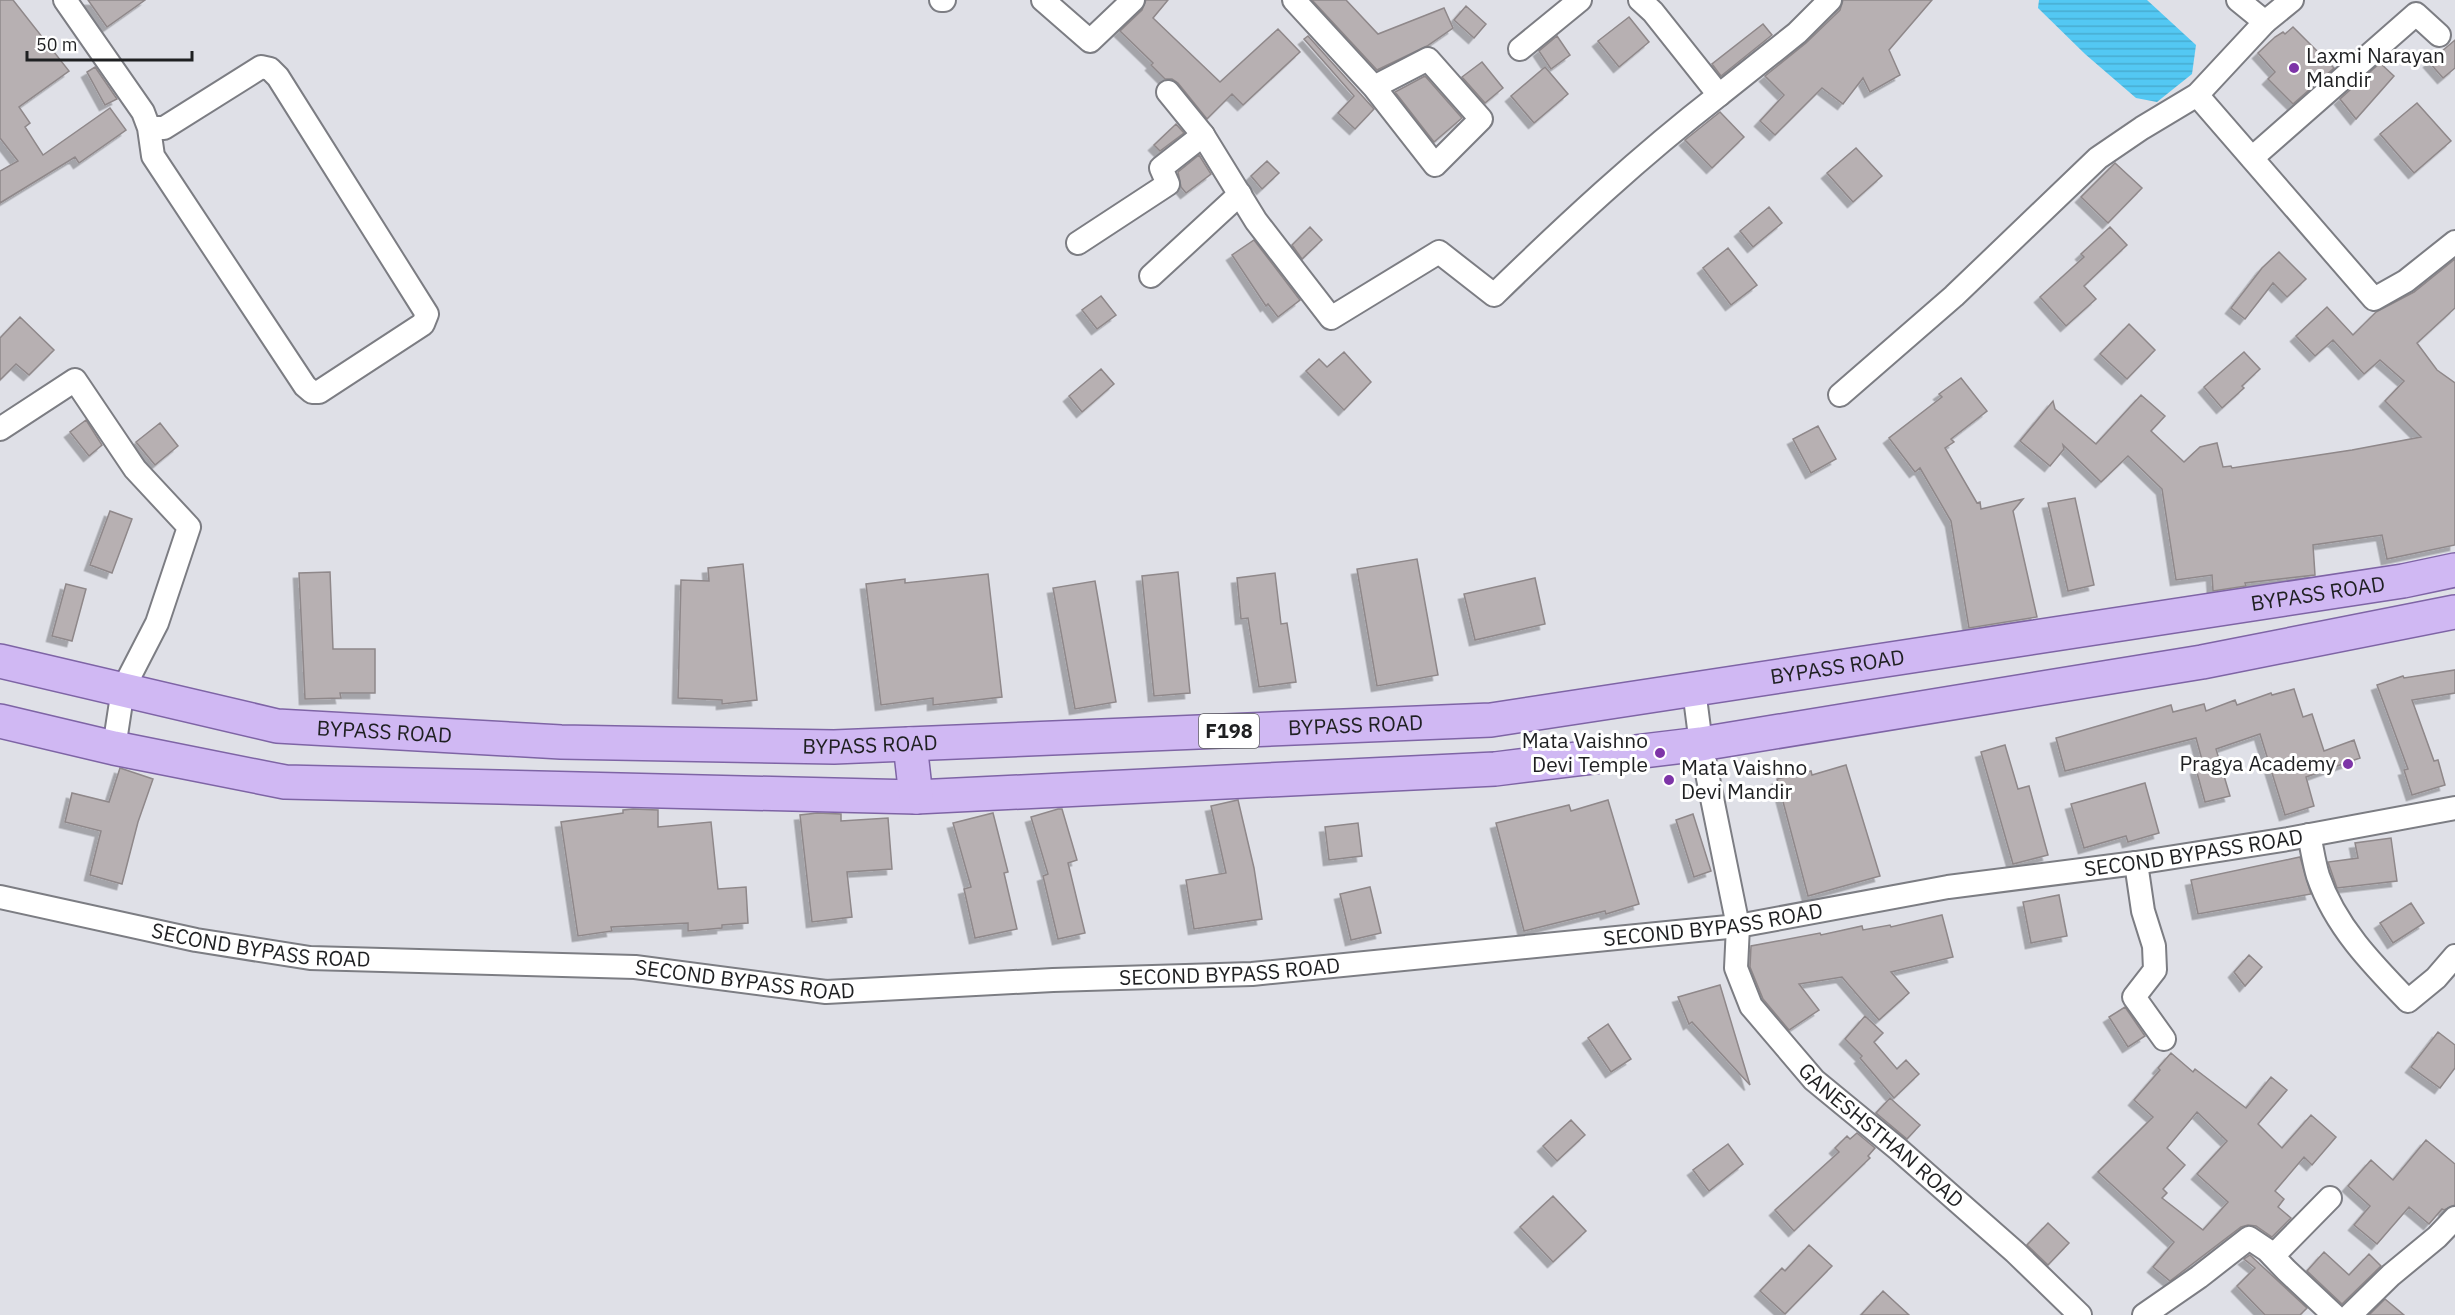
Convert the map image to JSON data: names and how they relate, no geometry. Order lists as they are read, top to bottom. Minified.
{"streets":{"main road":["BYPASS ROAD","F198"],"street":["SECOND BYPASS ROAD","GANESHSTHAN ROAD"]},"crossings":[["BYPASS ROAD","GANESHSTHAN ROAD"],["SECOND BYPASS ROAD","GANESHSTHAN ROAD"]],"places":["Laxmi Narayan Mandir","Mata Vaishno Devi Temple","Pragya Academy","Mata Vaishno Devi Mandir"],"scale_bar":"50 m"}
